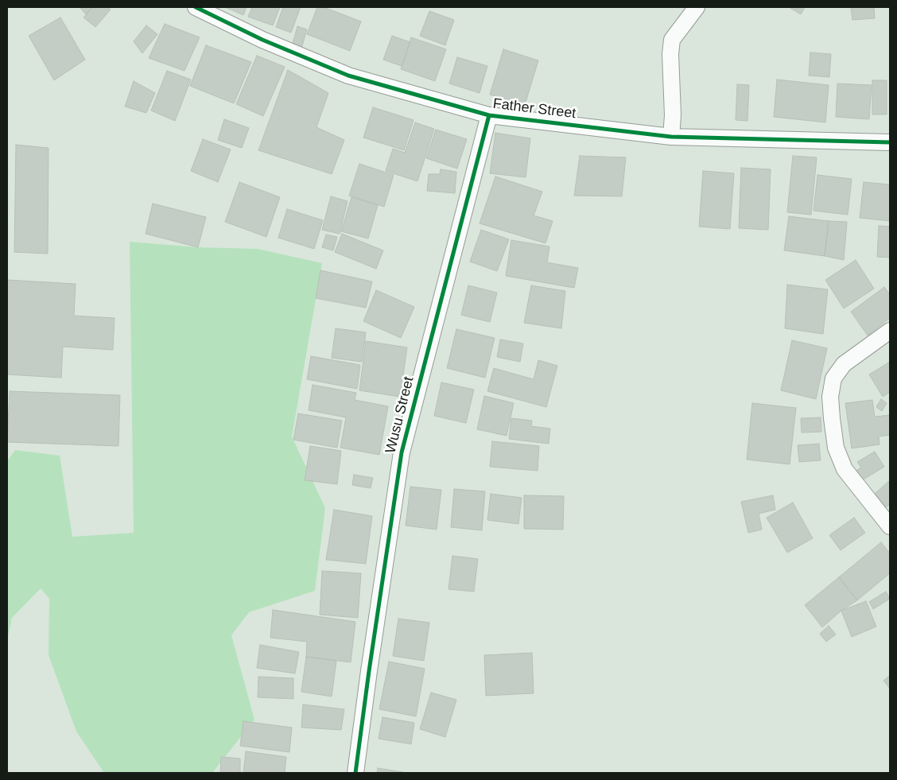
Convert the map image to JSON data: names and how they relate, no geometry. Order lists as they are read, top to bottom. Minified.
{"streets":{"street":["Father Street","Wusu Street"]},"crossings":[["Father Street","Wusu Street"]]}
